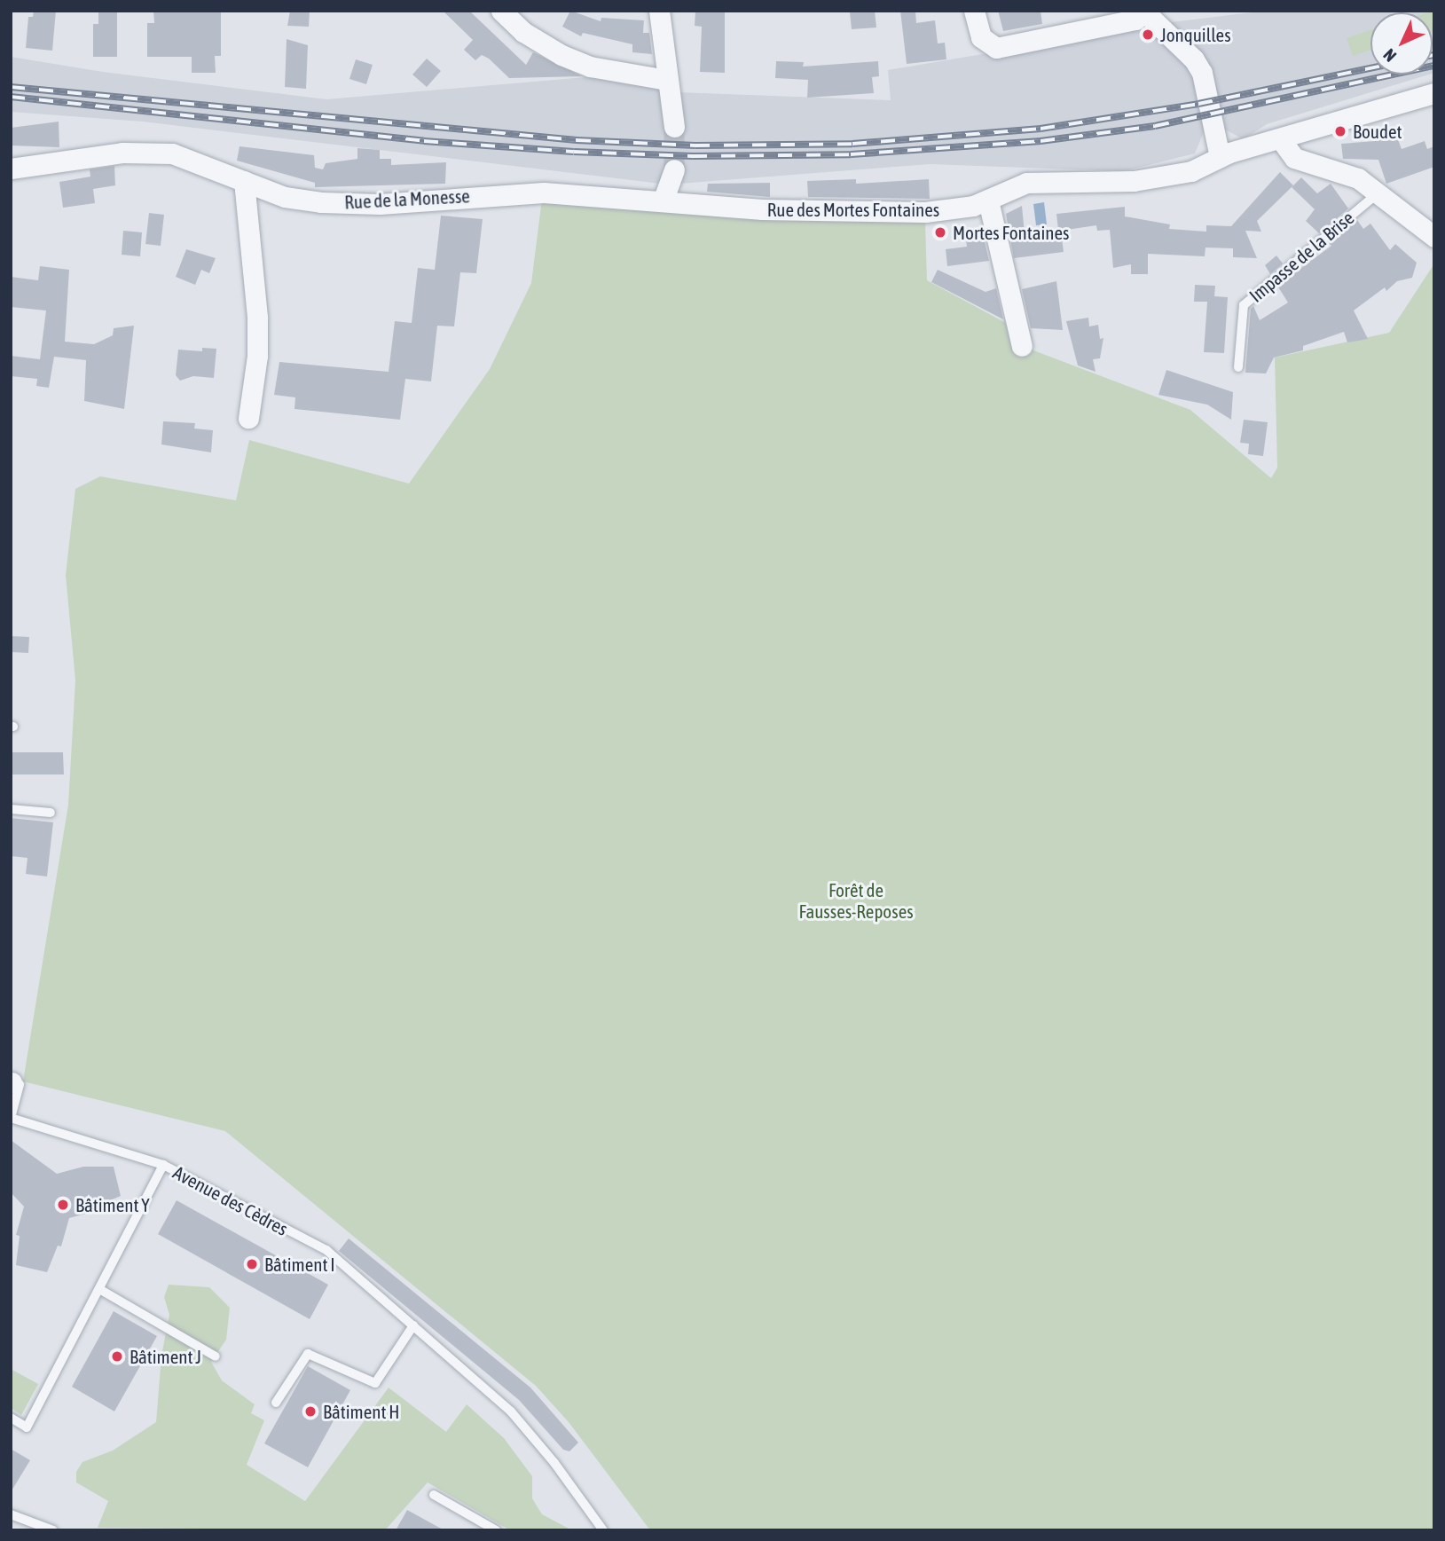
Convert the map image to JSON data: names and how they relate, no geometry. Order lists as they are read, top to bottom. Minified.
{"streets":{"street":["Rue de la Monesse","Rue des Mortes Fontaines"],"lane":["Impasse de la Brise","Avenue des Cèdres"]},"crossings":[["Rue de la Monesse","Rue des Mortes Fontaines"]],"parks":["Forêt de Fausses-Reposes"],"places":["Jonquilles","Boudet","Mortes Fontaines","Bâtiment Y","Bâtiment I","Bâtiment J","Bâtiment H"],"north":"bottom left"}
